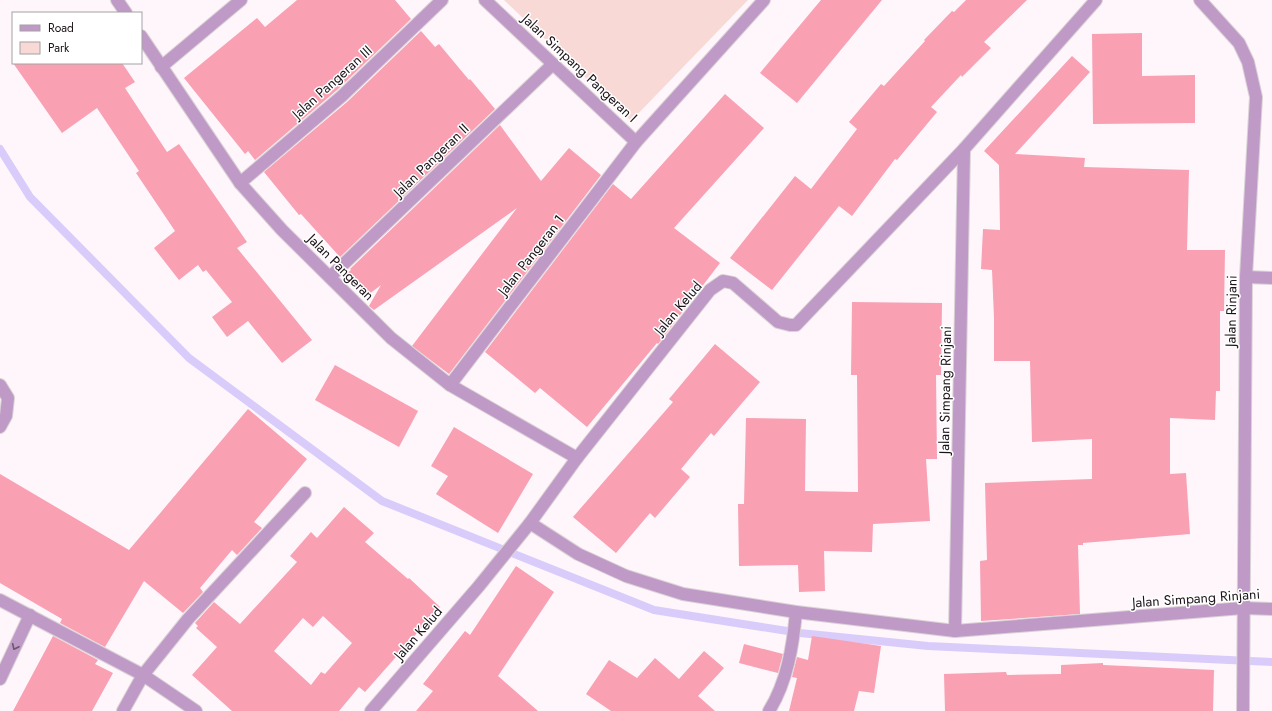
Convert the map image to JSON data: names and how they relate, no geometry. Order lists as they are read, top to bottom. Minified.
{"streets":{"street":["Jalan Simpang Pangeran I","Jalan Pangeran III","Jalan Pangeran II","Jalan Pangeran 1","Jalan Pangeran","Jalan Kelud","Jalan Rinjani","Jalan Simpang Rinjani"]},"crossings":[["Jalan Simpang Pangeran I","Jalan Pangeran II"],["Jalan Simpang Pangeran I","Jalan Pangeran 1"],["Jalan Pangeran III","Jalan Pangeran"],["Jalan Pangeran II","Jalan Pangeran"],["Jalan Pangeran 1","Jalan Pangeran"],["Jalan Pangeran","Jalan Kelud"],["Jalan Kelud","Jalan Simpang Rinjani"],["Jalan Rinjani","Jalan Simpang Rinjani"]],"legend":["Road","Park"]}
